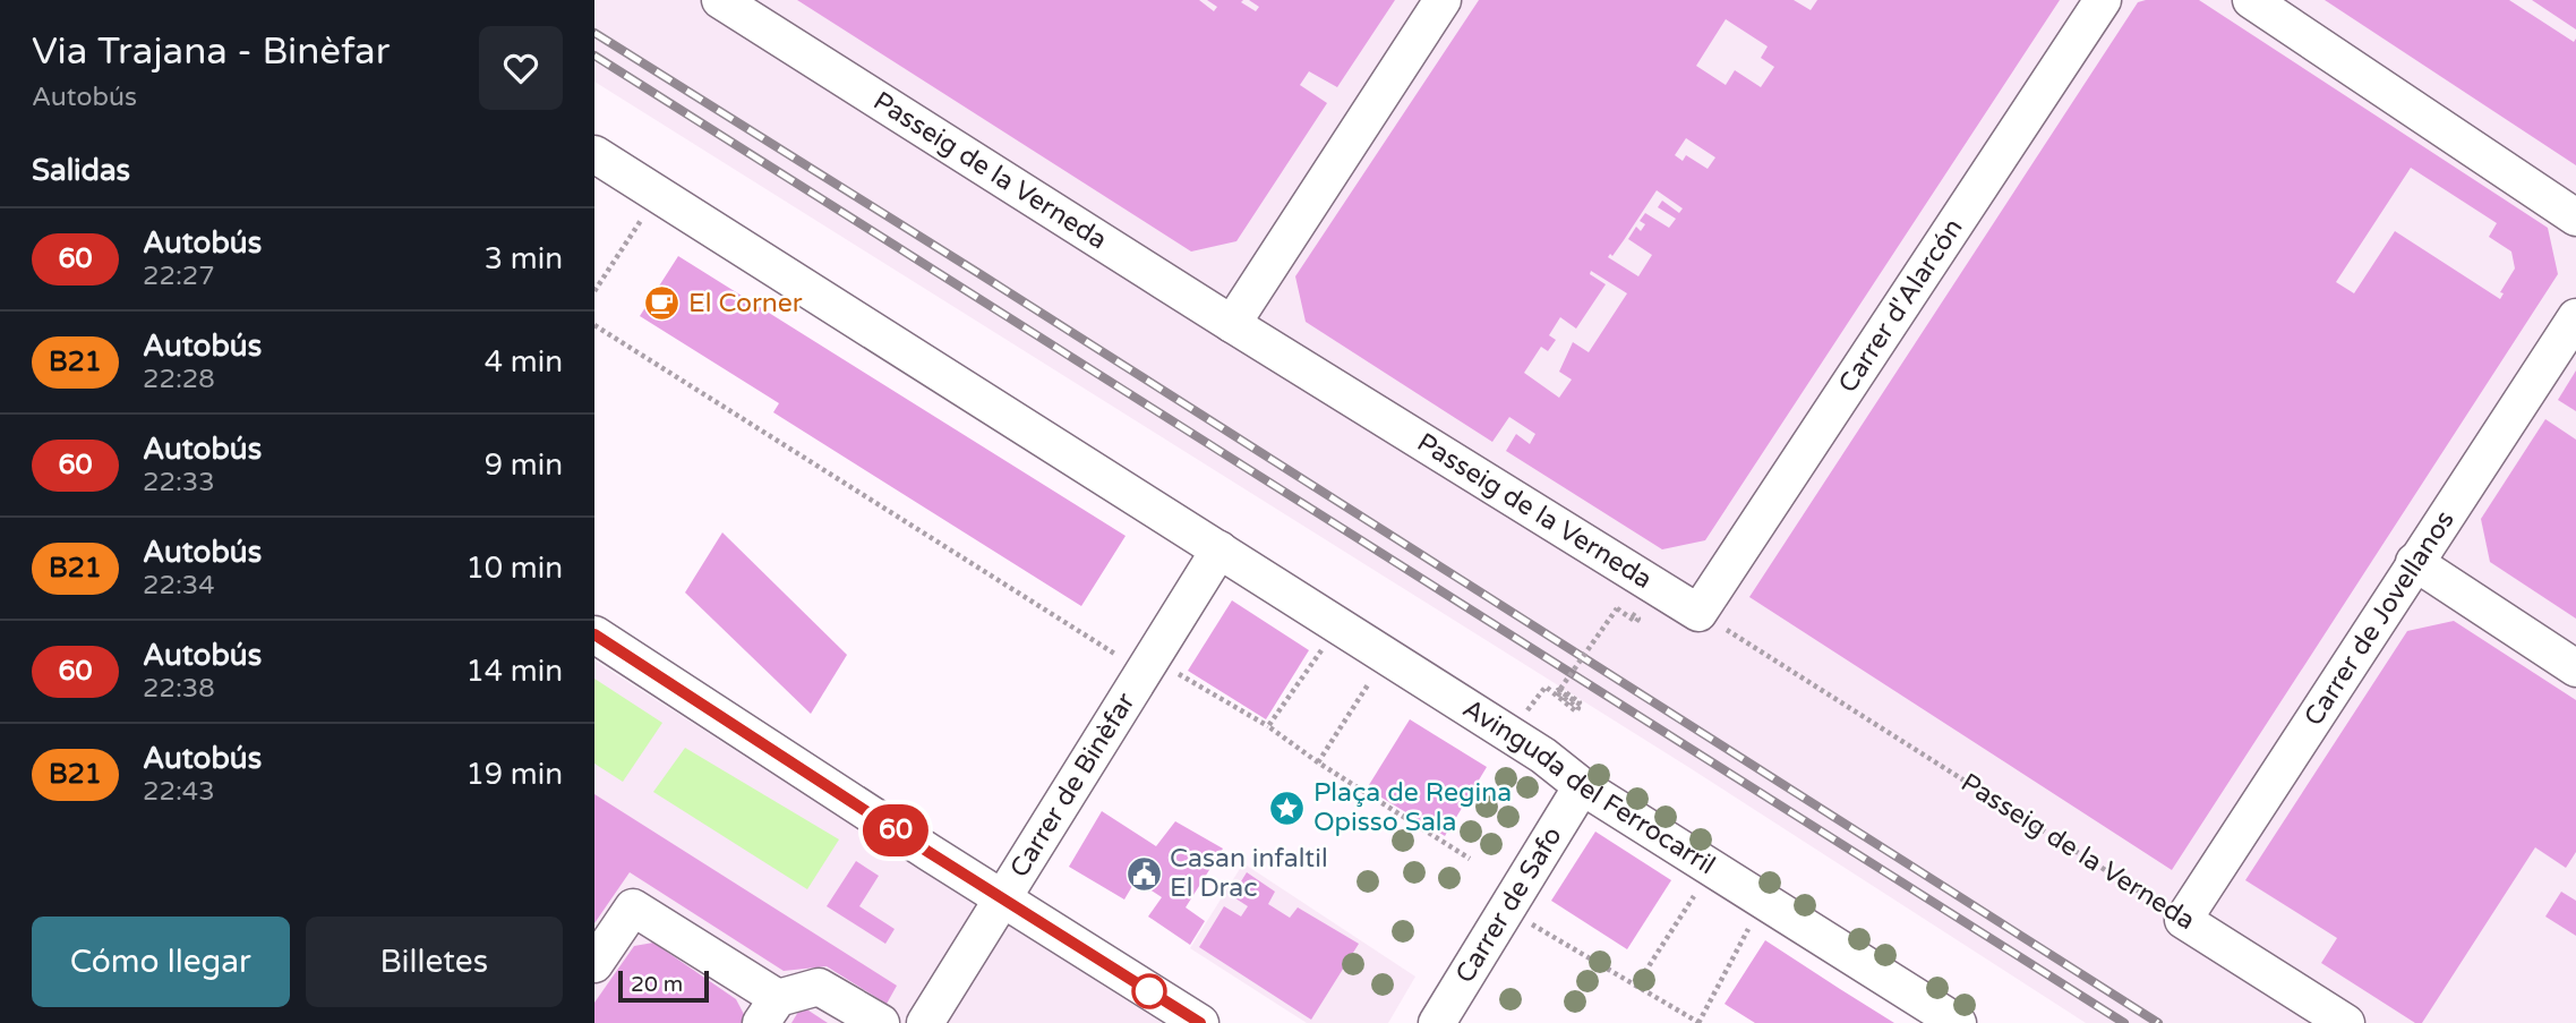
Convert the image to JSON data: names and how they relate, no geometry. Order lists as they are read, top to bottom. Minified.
{"streets":{"street":["Passeig de la Verneda","Carrer d'Alarcón","Carrer de Jovellanos","Carrer de Binèfar","Avinguda del Ferrocarril","Carrer de Safo"]},"crossings":[["Passeig de la Verneda","Carrer d'Alarcón"],["Passeig de la Verneda","Carrer de Jovellanos"],["Carrer de Binèfar","Avinguda del Ferrocarril"],["Avinguda del Ferrocarril","Carrer de Safo"]],"places":{"cafe":["El Corner"],"place":["Plaça de Regina Opisso Sala"],"public building":["Casan infaltil El Drac"]},"lines":["bus line 60"],"scale_bar":"20 m","page":{"heading":[["Via Trajana - Binèfar","Autobús"],"Salidas"],"on_map":"60","list":[{"mark":"60","name":"Autobús","note":"22:27","value":"3 min"},{"mark":"B21","name":"Autobús","note":"22:28","value":"4 min"},{"mark":"60","name":"Autobús","note":"22:33","value":"9 min"},{"mark":"B21","name":"Autobús","note":"22:34","value":"10 min"},{"mark":"60","name":"Autobús","note":"22:38","value":"14 min"},{"mark":"B21","name":"Autobús","note":"22:43","value":"19 min"}],"buttons":["Cómo llegar","Billetes"],"scale":"20 m"}}
